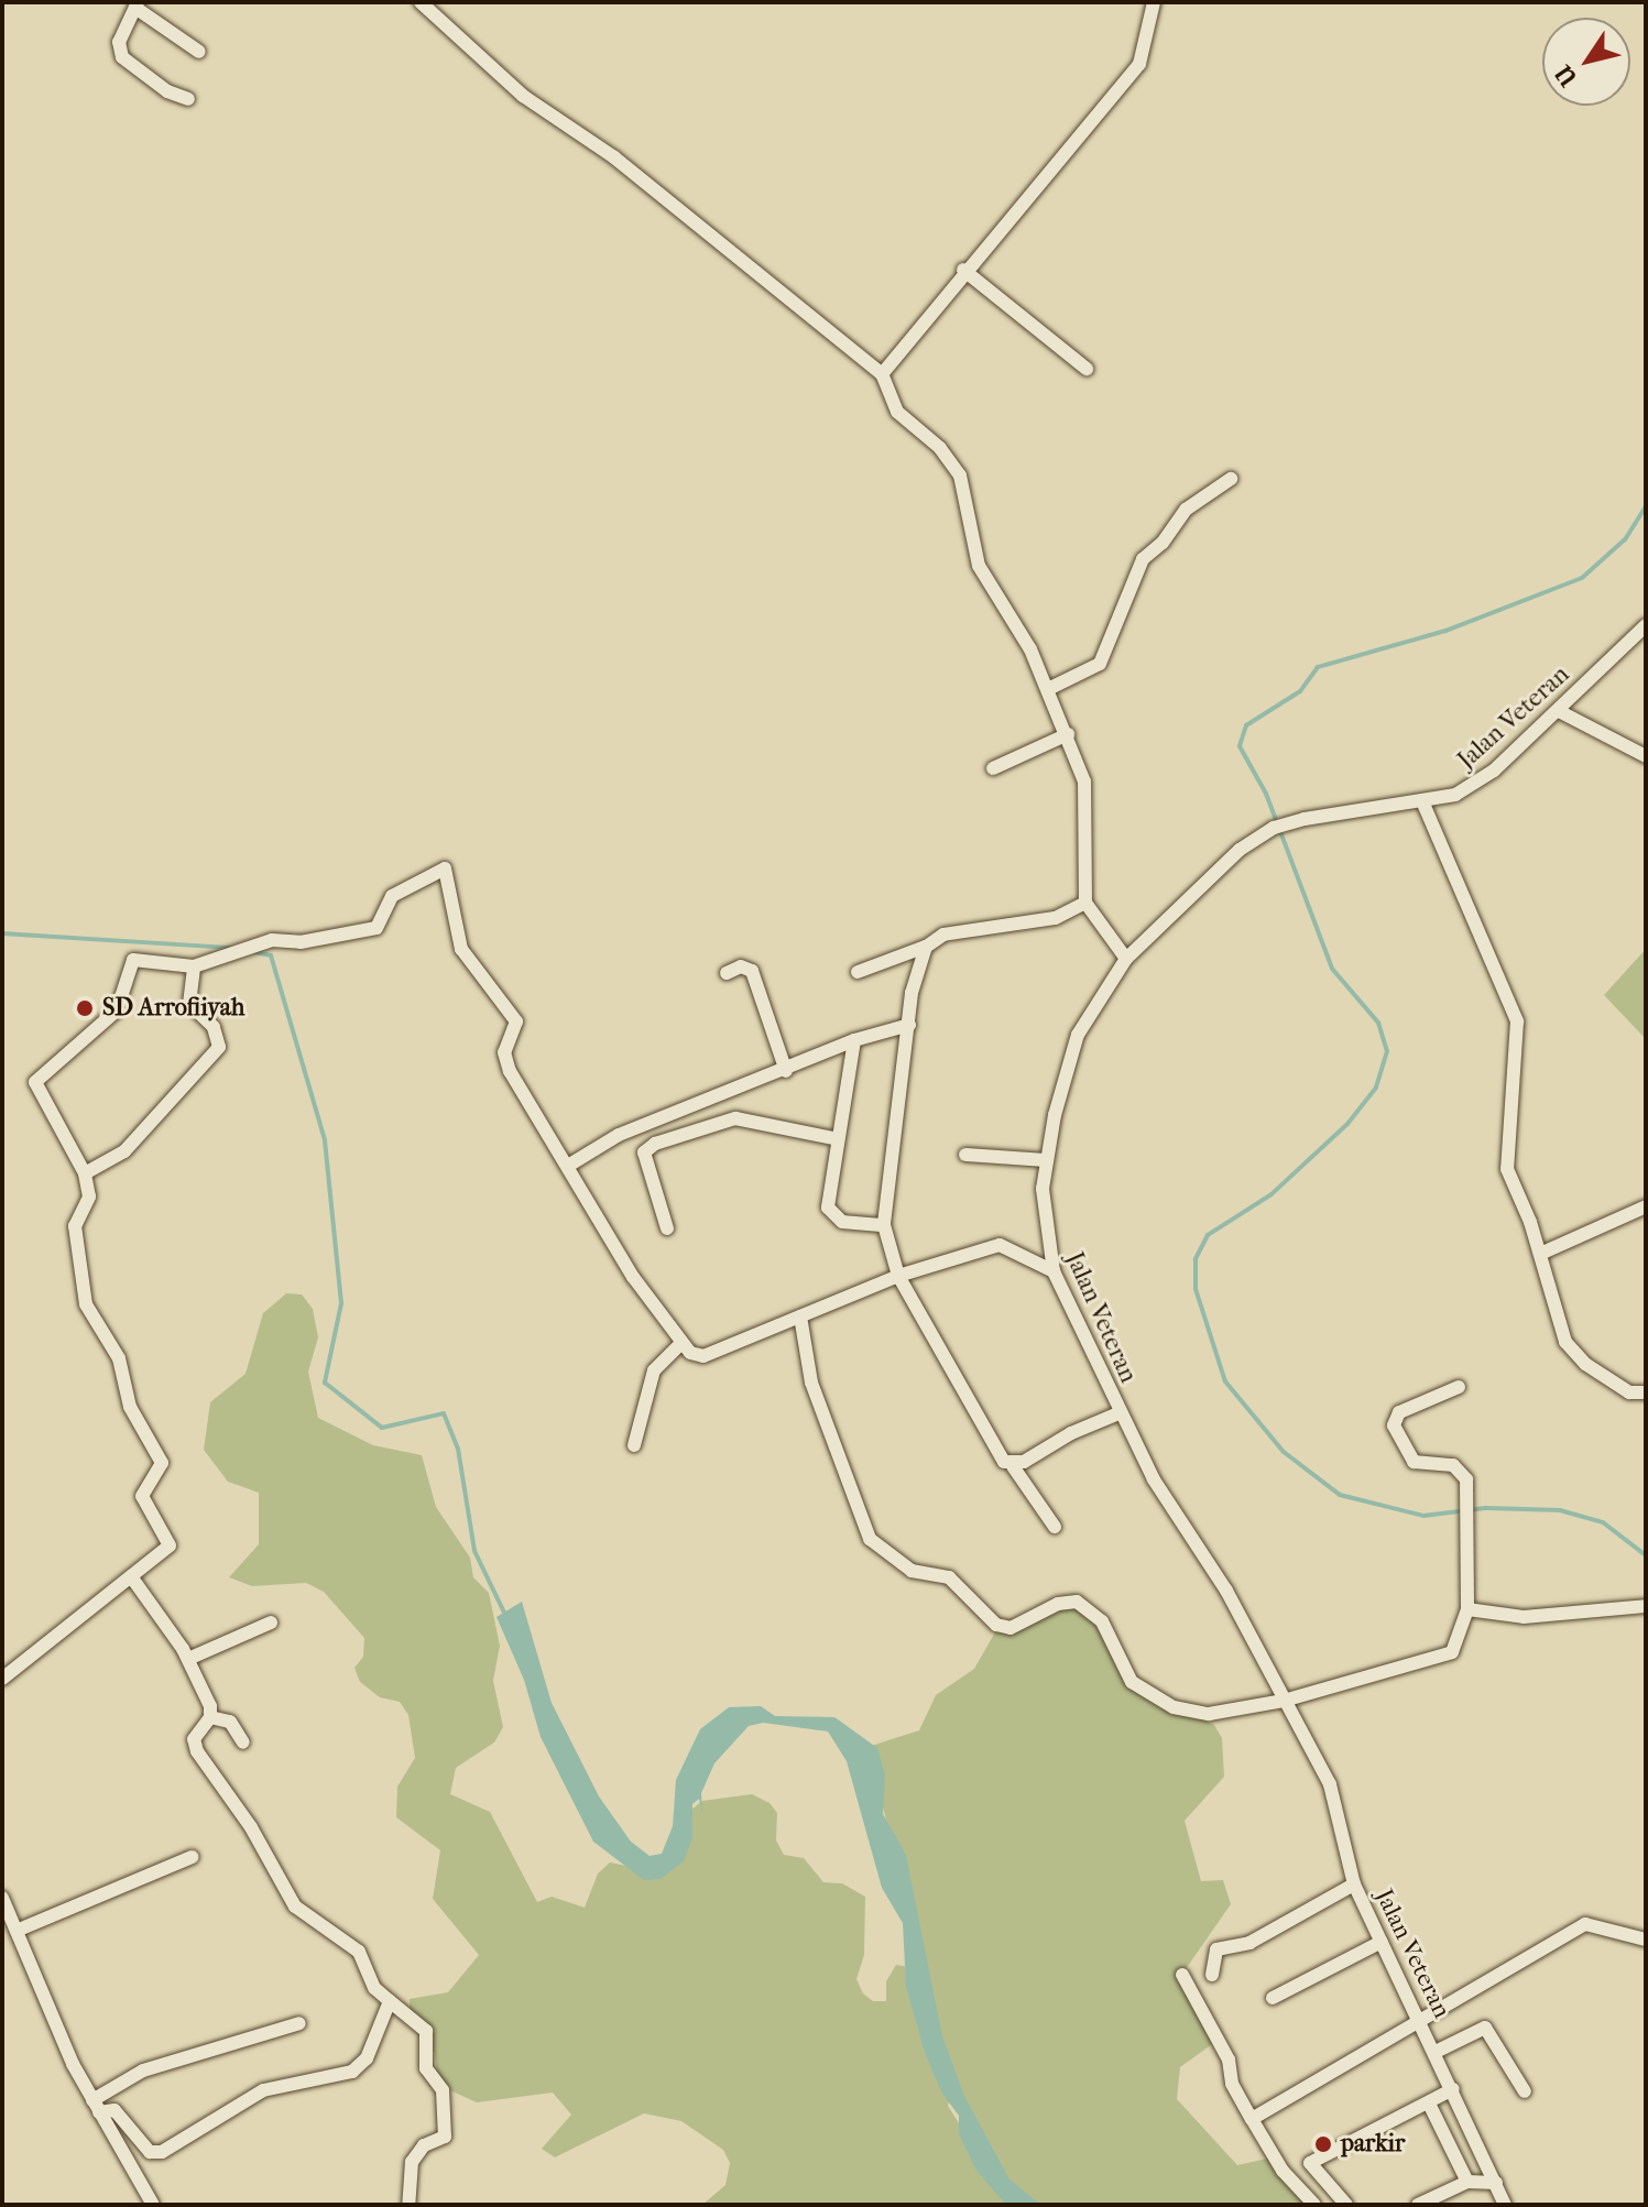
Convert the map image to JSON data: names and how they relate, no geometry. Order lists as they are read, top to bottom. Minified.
{"streets":{"street":["Jalan Veteran"]},"places":["SD Arrofiiyah","parkir"],"north":"bottom left"}
